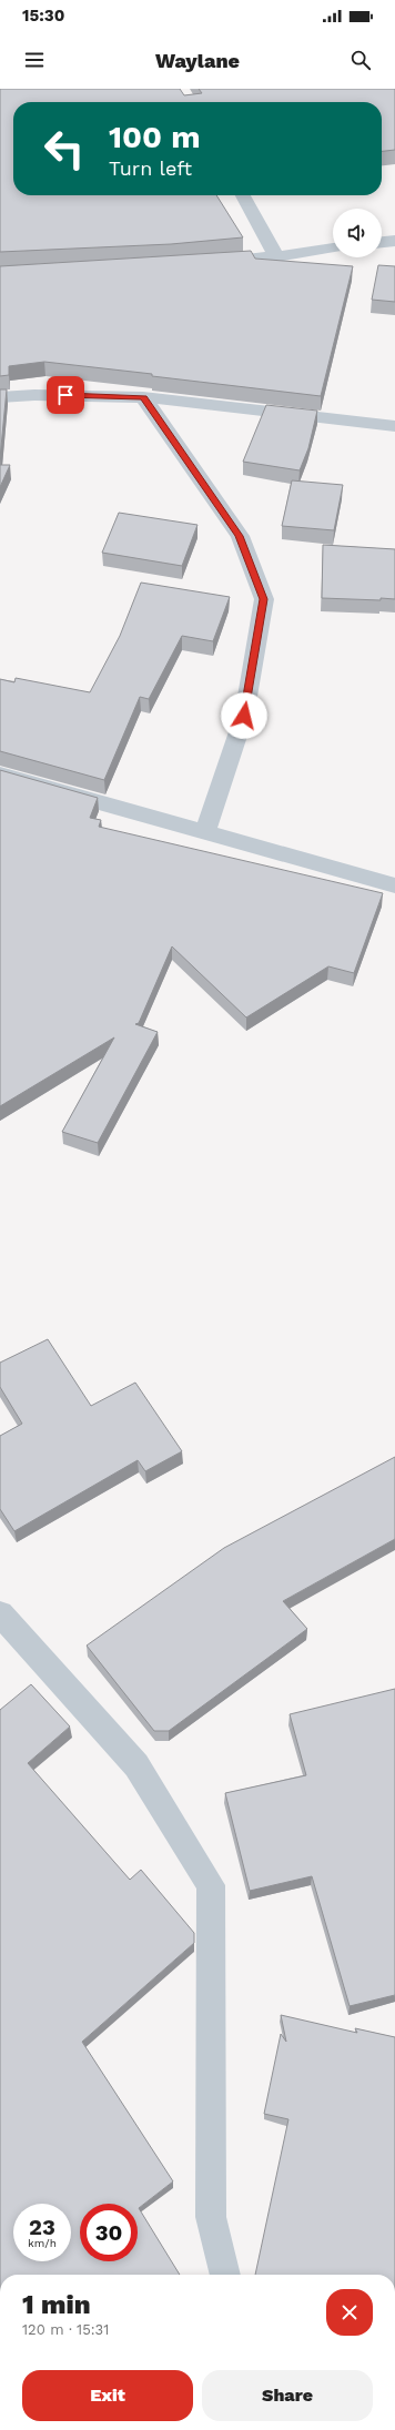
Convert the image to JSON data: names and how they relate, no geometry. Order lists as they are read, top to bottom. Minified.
{"page":{"status":"15:30","header":"Waylane","turn":["100 m","Turn left"],"speed":"23 km/h","limit":"30","heading":["1 min","120 m · 15:31"],"buttons":["Exit","Share"]}}
